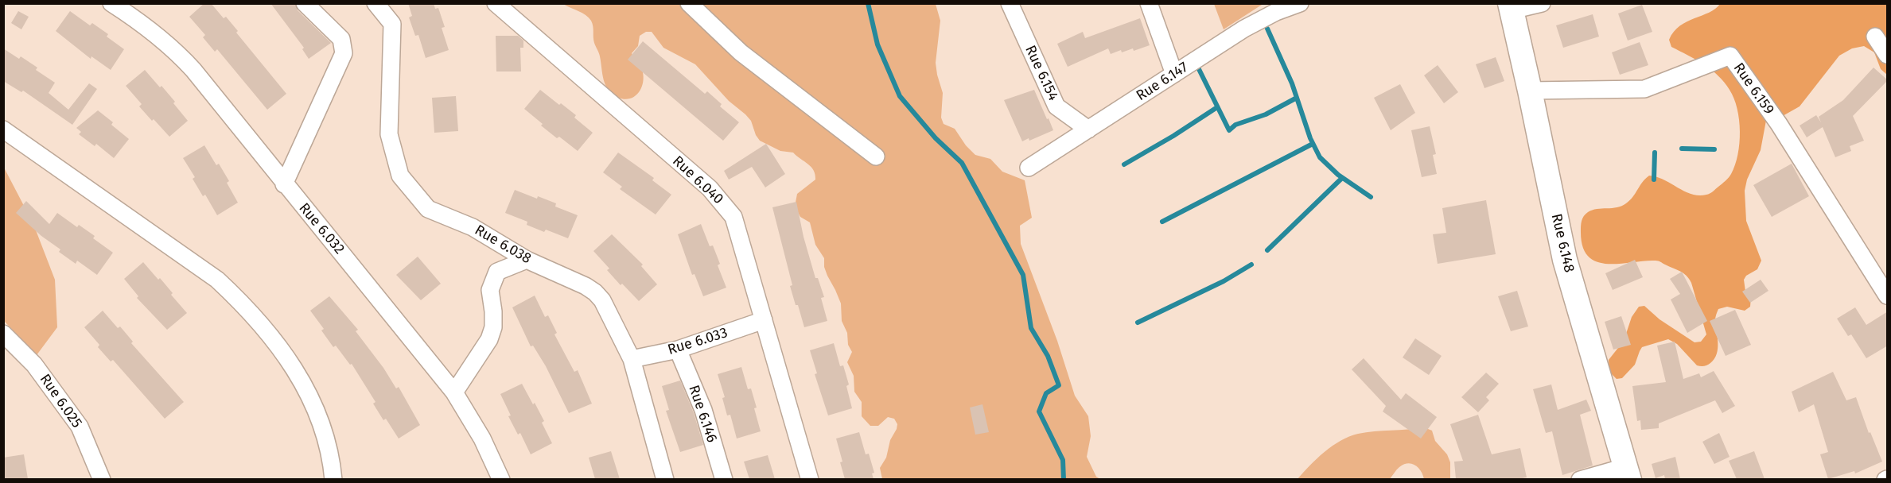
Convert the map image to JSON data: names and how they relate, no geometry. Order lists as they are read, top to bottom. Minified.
{"streets":{"street":["Rue 6.154","Rue 6.147","Rue 6.159","Rue 6.040","Rue 6.032","Rue 6.148","Rue 6.038","Rue 6.033","Rue 6.025","Rue 6.146"]},"crossings":[["Rue 6.154","Rue 6.147"],["Rue 6.159","Rue 6.148"],["Rue 6.040","Rue 6.033"],["Rue 6.038","Rue 6.033"],["Rue 6.033","Rue 6.146"]]}
